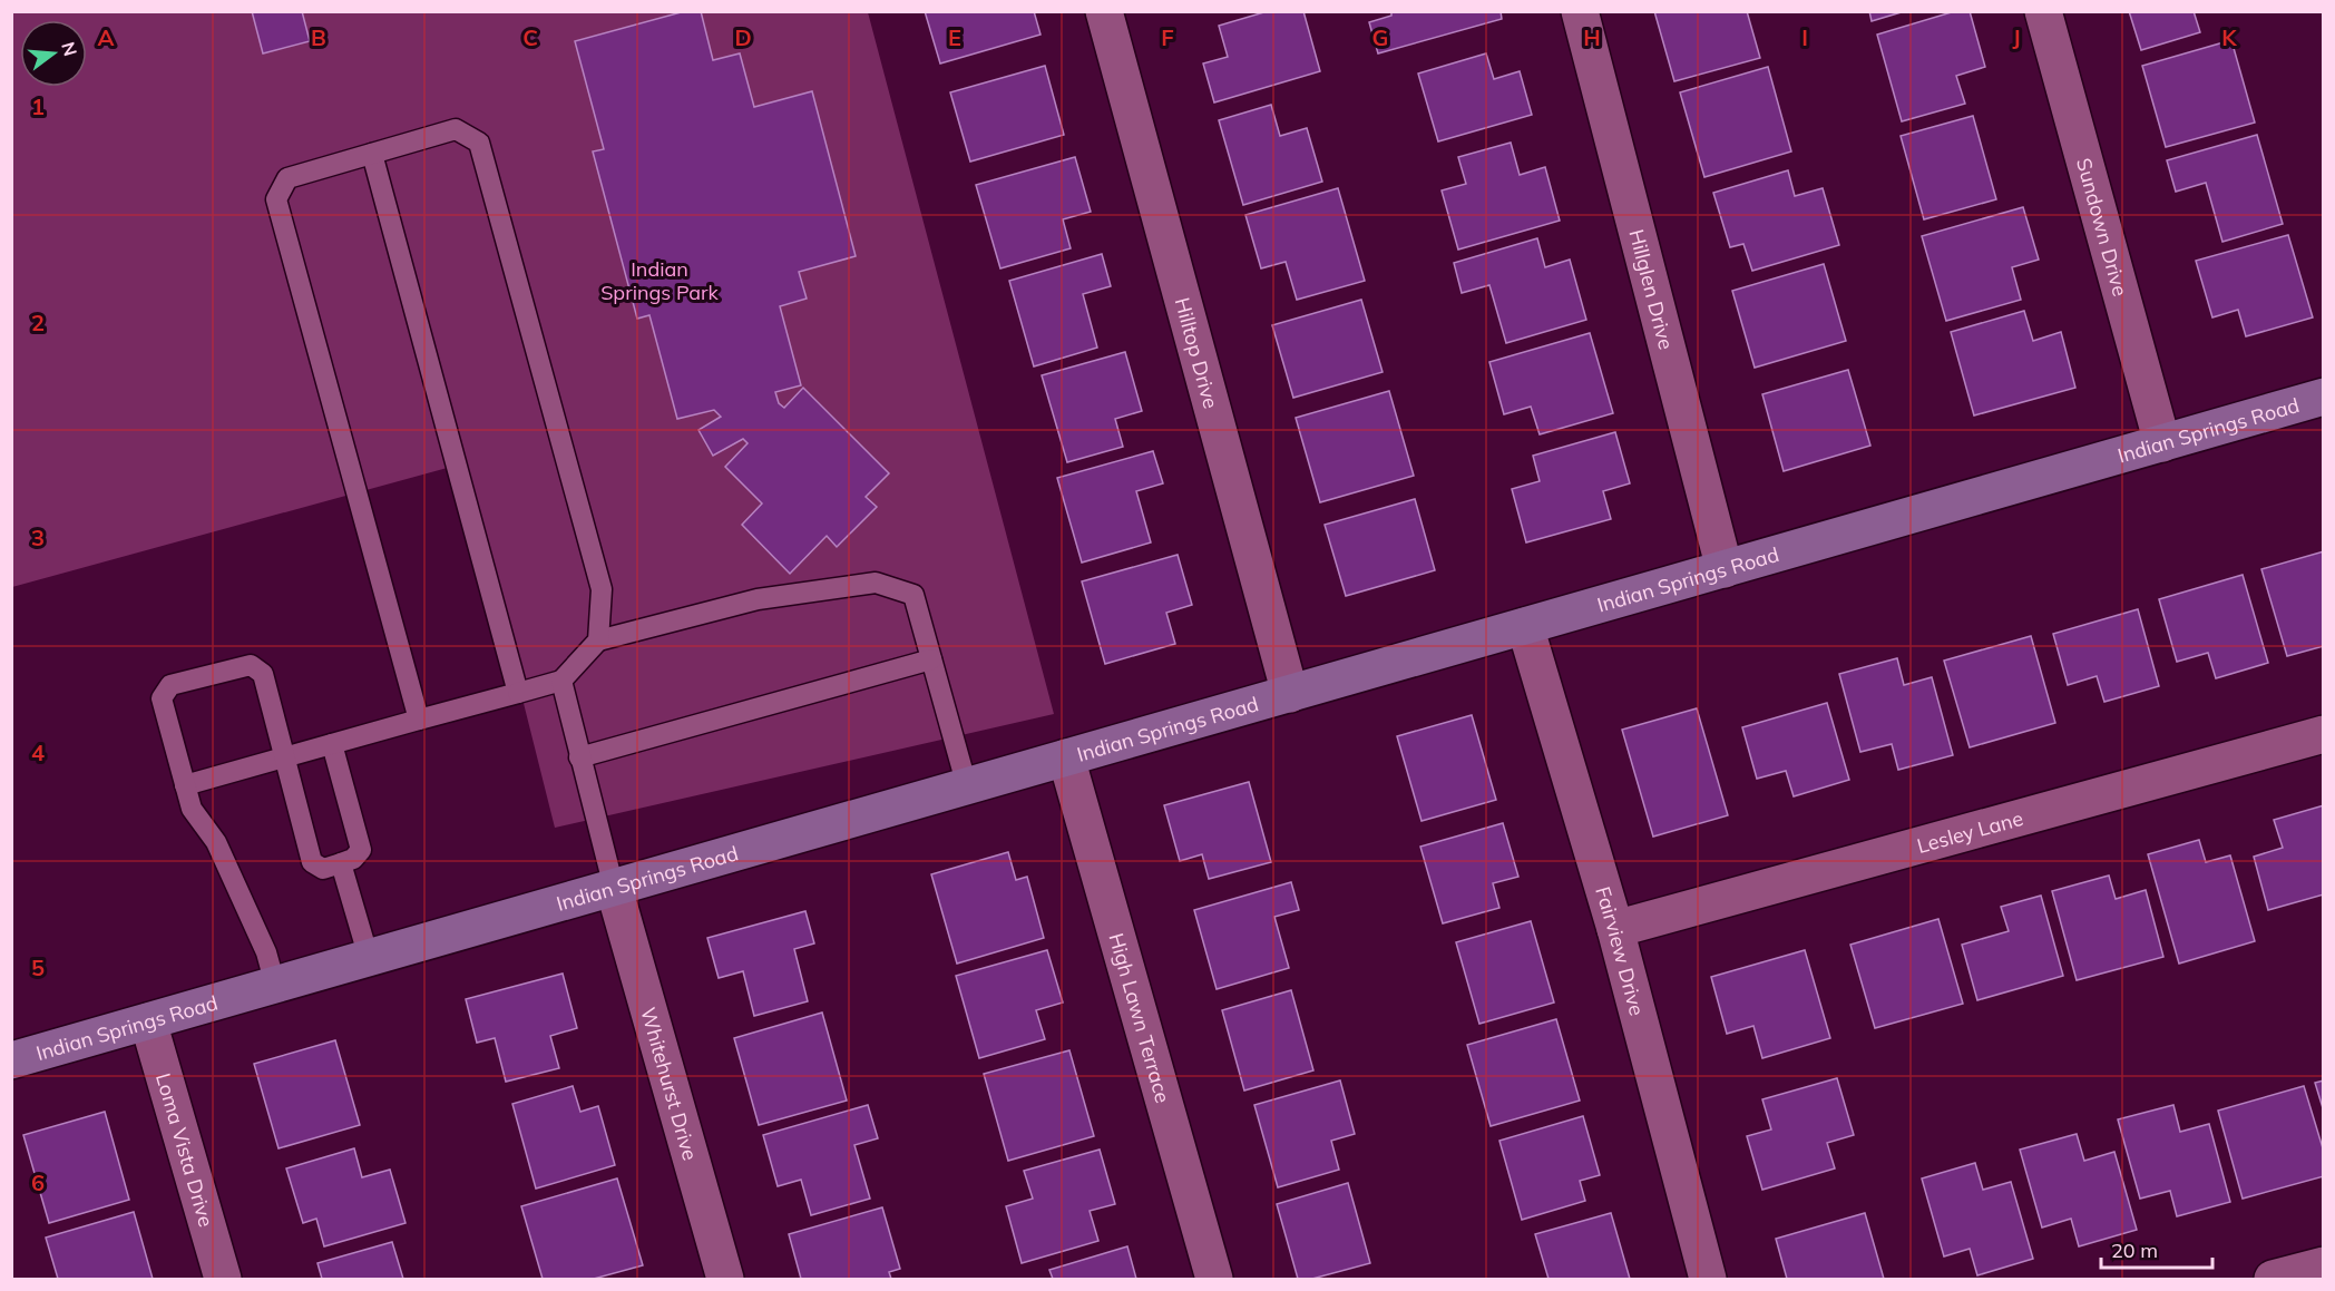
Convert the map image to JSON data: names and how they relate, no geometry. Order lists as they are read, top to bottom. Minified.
{"streets":{"street":["Sundown Drive","Hillglen Drive","Hilltop Drive","Indian Springs Road","Lesley Lane","Fairview Drive","High Lawn Terrace","Whitehurst Drive","Loma Vista Drive"]},"crossings":[["Sundown Drive","Indian Springs Road"],["Hillglen Drive","Indian Springs Road"],["Hilltop Drive","Indian Springs Road"],["Indian Springs Road","Fairview Drive"],["Indian Springs Road","High Lawn Terrace"],["Indian Springs Road","Whitehurst Drive"],["Indian Springs Road","Loma Vista Drive"],["Lesley Lane","Fairview Drive"]],"parks":["Indian Springs Park"],"scale_bar":"20 m","north":"right","grid":{"columns":["A","B","C","D","E","F","G","H","I","J","K"],"rows":["1","2","3","4","5","6"]}}
